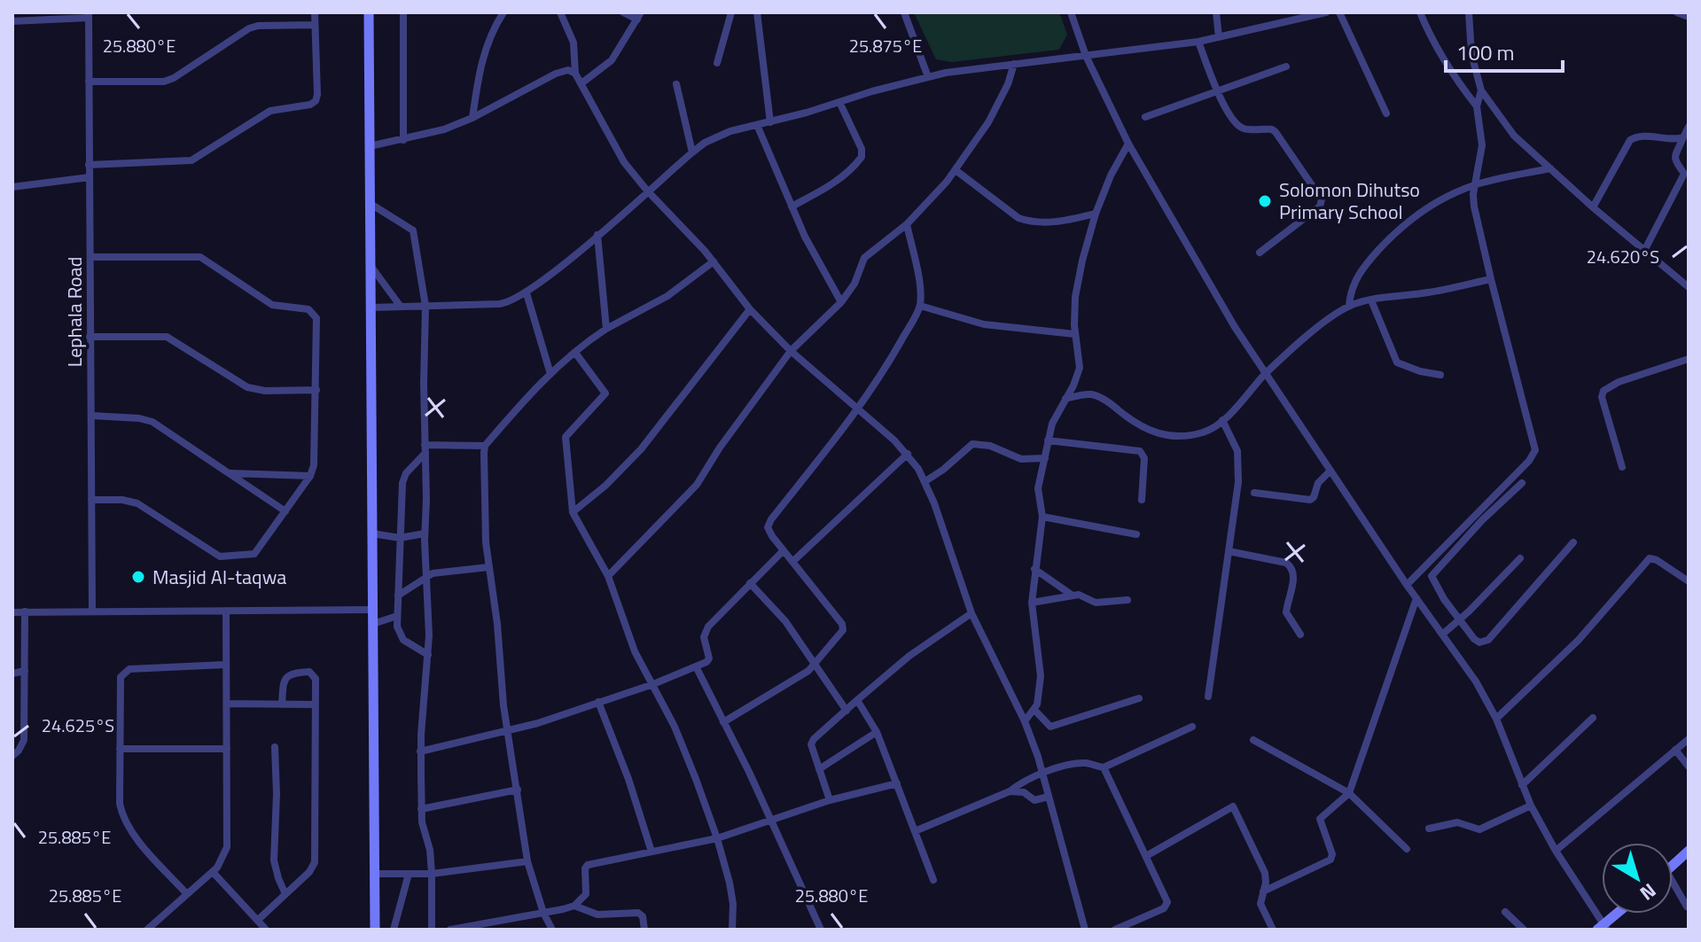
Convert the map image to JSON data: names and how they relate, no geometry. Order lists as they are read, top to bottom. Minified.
{"streets":{"street":["Lephala Road"]},"places":["Solomon Dihutso Primary School","Masjid Al-taqwa"],"scale_bar":"100 m","north":"bottom right","coordinates":["25.880°E","25.875°E","24.620°S","24.625°S","25.885°E"]}
